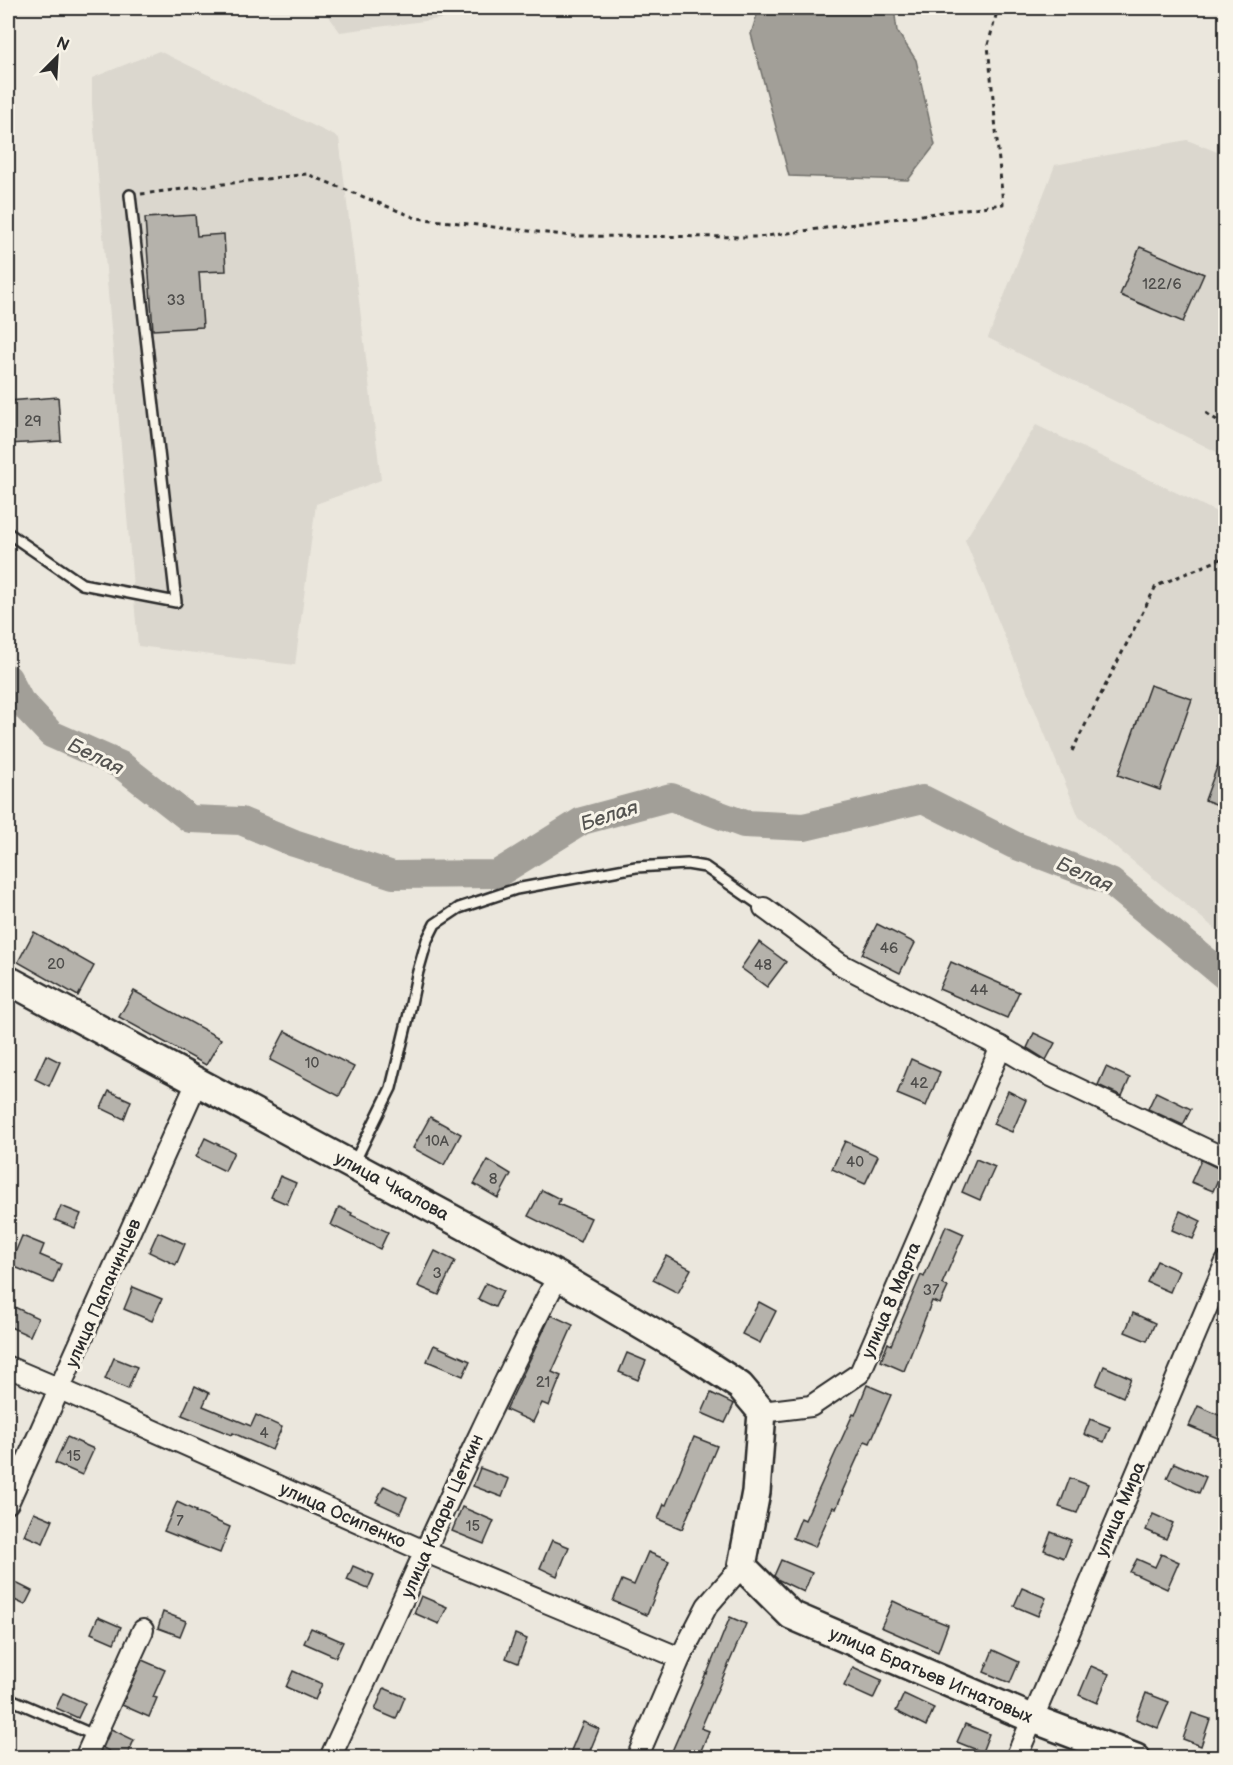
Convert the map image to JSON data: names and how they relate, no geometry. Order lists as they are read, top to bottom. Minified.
{"streets":{"street":["улица Чкалова","улица Папанинцев","улица 8 Марта","улица Мира","улица Осипенко","улица Клары Цеткин","улица Братьев Игнатовых"]},"crossings":[["улица Чкалова","улица Папанинцев"],["улица Чкалова","улица 8 Марта"],["улица Чкалова","улица Клары Цеткин"],["улица Папанинцев","улица Осипенко"],["улица Мира","улица Братьев Игнатовых"],["улица Осипенко","улица Клары Цеткин"]],"water":["Белая"],"house_numbers":["122/6","33","29","46","20","48","44","10","42","10А","40","8","3","37","21","4","15","7","15"],"north":"top right"}
